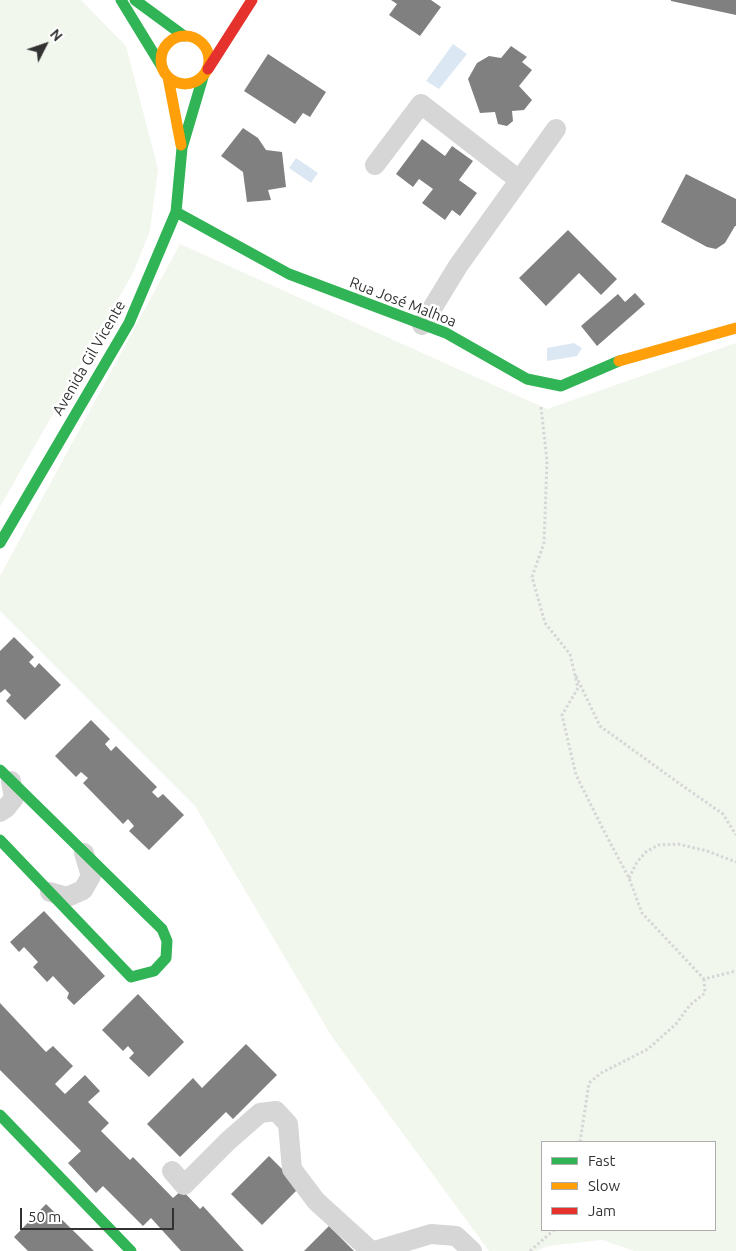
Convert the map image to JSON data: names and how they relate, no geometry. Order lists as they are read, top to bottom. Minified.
{"streets":{"street":["Rua José Malhoa","Avenida Gil Vicente"]},"crossings":[["Rua José Malhoa","Avenida Gil Vicente"]],"legend":["Fast","Slow","Jam"],"scale_bar":"50 m","north":"top right"}
